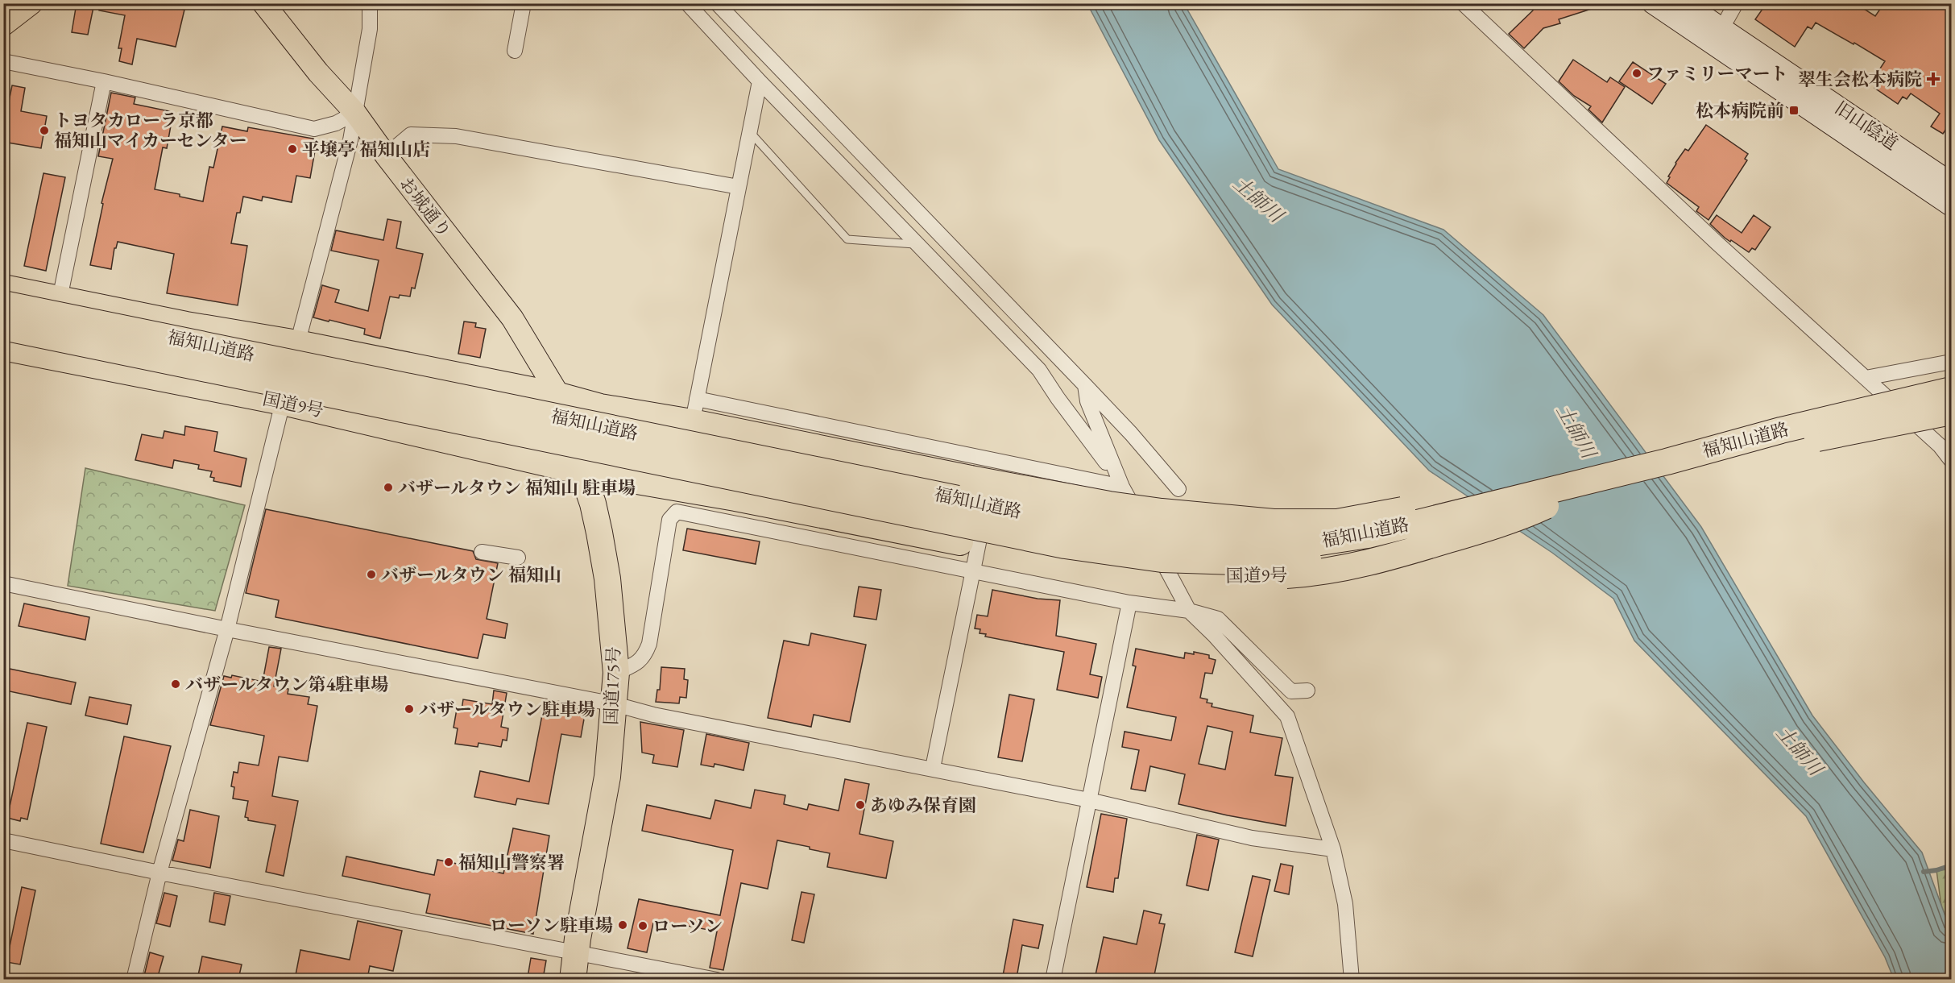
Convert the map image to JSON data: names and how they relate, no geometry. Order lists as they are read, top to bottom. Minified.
{"streets":{"highway":["福知山道路","国道9号","国道175号"],"main road":["お城通り"],"street":["旧山陰道"]},"crossings":[["お城通り","国道175号"],["福知山道路","国道9号"],["国道9号","国道175号"]],"water":["土師川"],"places":{"other":["ファミリーマート","トヨタカローラ京都 福知山マイカーセンター","平壌亭 福知山店","バザールタウン 福知山 駐車場","バザールタウン 福知山","バザールタウン第4駐車場","バザールタウン駐車場","あゆみ保育園","福知山警察署","ローソン駐車場","ローソン"],"health":["翠生会松本病院"],"transit":["松本病院前"]}}
